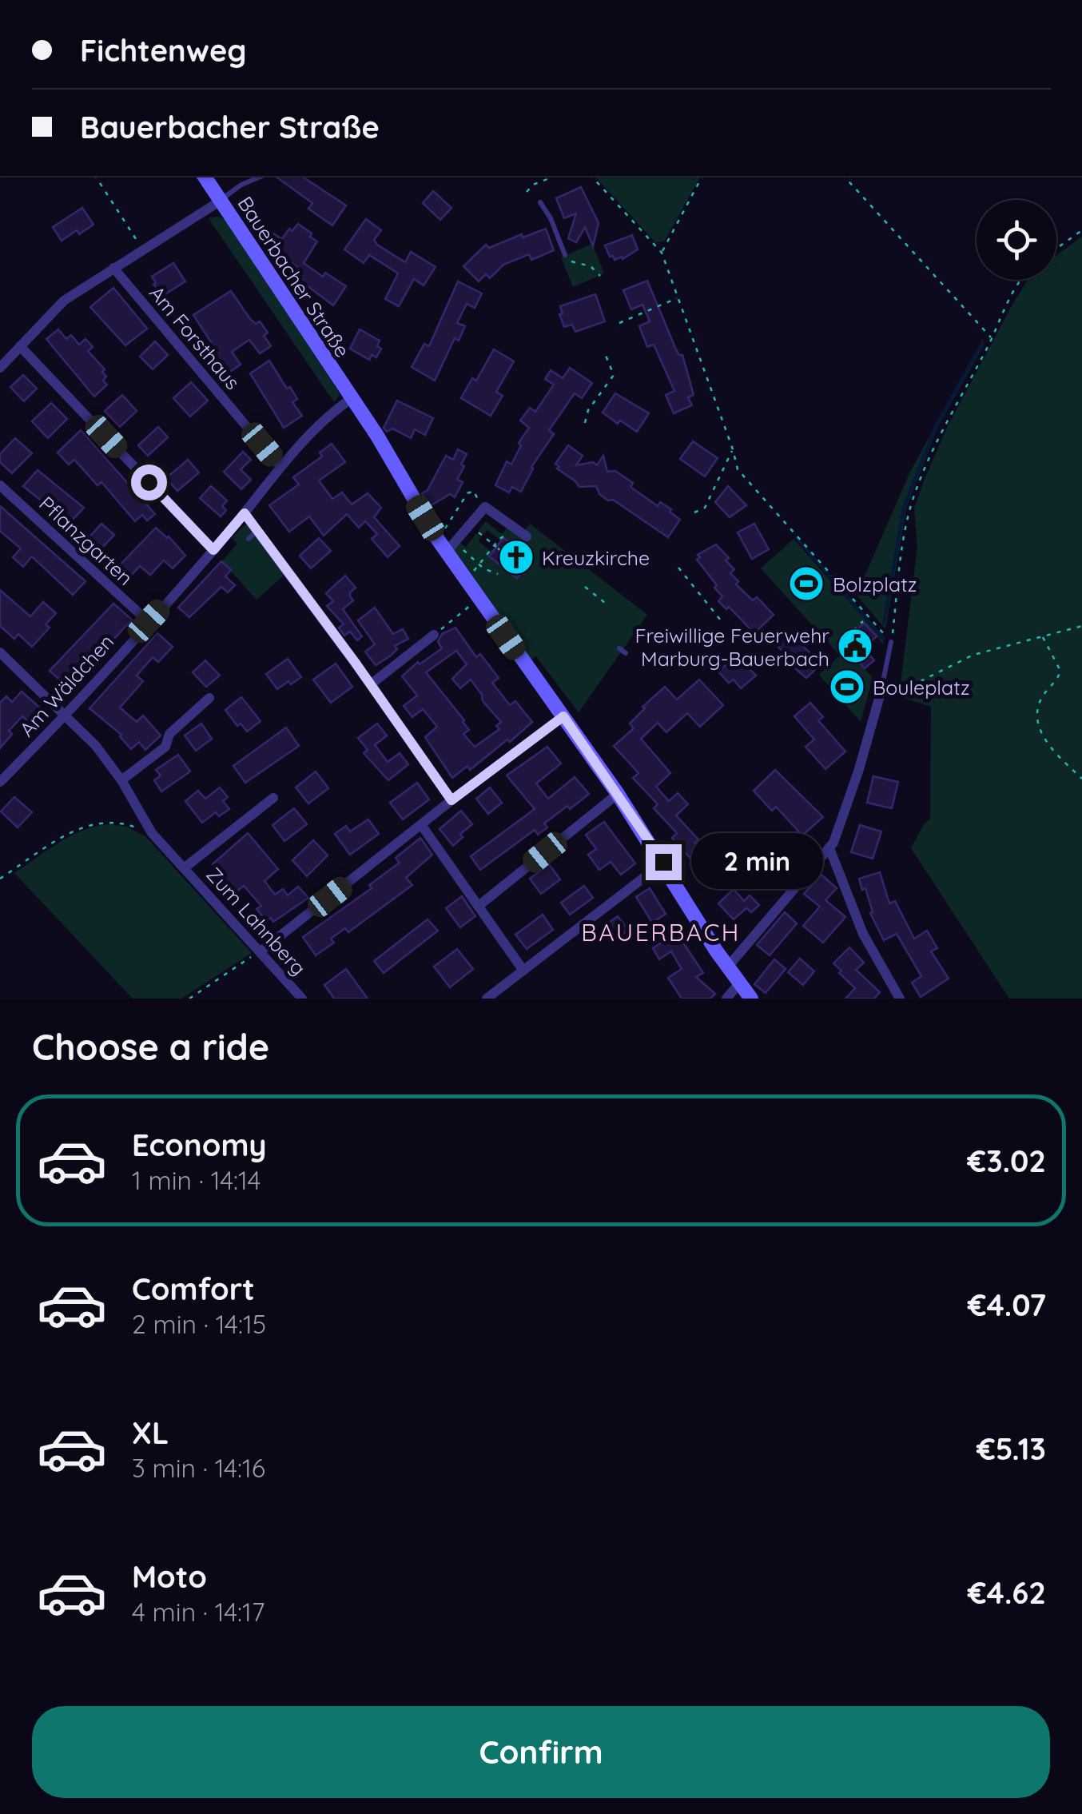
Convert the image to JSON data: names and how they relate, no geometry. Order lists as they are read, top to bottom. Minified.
{"streets":{"street":["Bauerbacher Straße","Am Forsthaus","Pflanzgarten","Am Wäldchen","Zum Lahnberg"]},"crossings":[["Bauerbacher Straße","Am Wäldchen"],["Am Forsthaus","Am Wäldchen"],["Pflanzgarten","Am Wäldchen"],["Am Wäldchen","Zum Lahnberg"]],"districts":["BAUERBACH"],"places":{"church":["Kreuzkirche"],"sports":["Bolzplatz","Bouleplatz"],"public building":["Freiwillige Feuerwehr Marburg-Bauerbach"]},"page":{"banner":["Fichtenweg","Bauerbacher Straße"],"bubble":"2 min","heading":"Choose a ride","list":[{"name":"Economy","note":"1 min · 14:14","value":"€3.02"},{"name":"Comfort","note":"2 min · 14:15","value":"€4.07"},{"name":"XL","note":"3 min · 14:16","value":"€5.13"},{"name":"Moto","note":"4 min · 14:17","value":"€4.62"}],"buttons":"Confirm"}}
